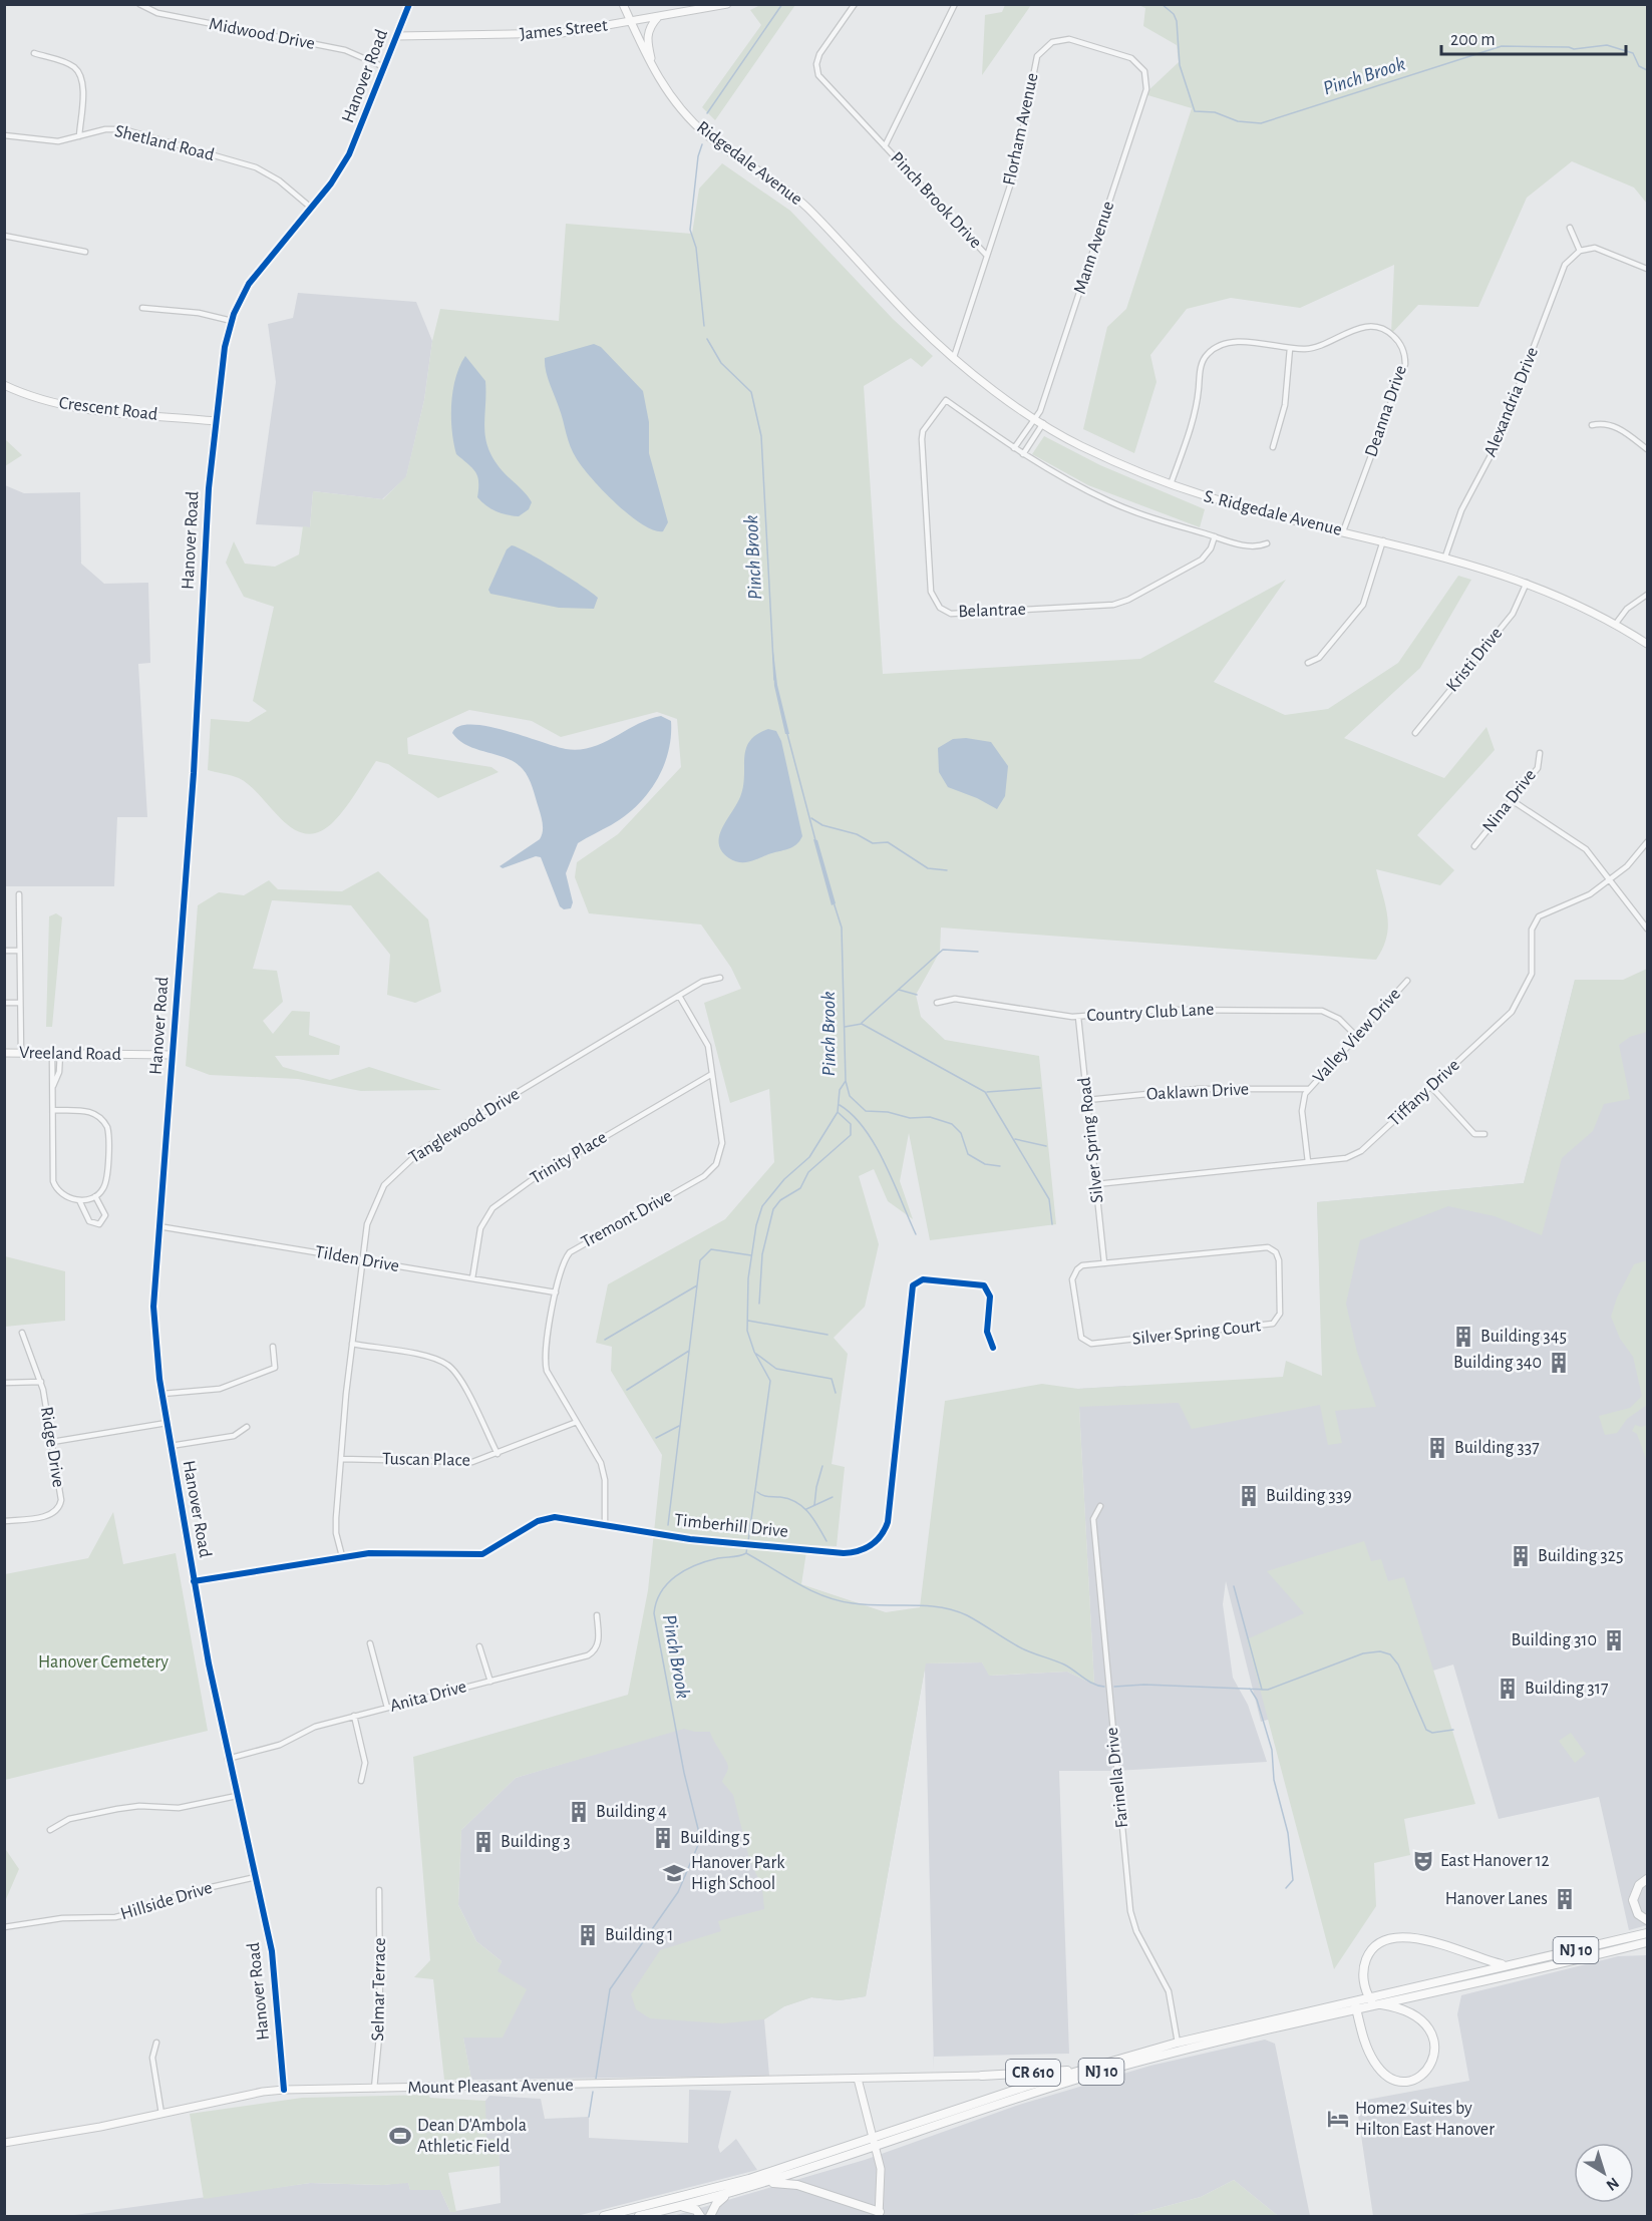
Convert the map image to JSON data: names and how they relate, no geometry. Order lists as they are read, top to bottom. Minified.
{"streets":{"main road":["NJ 10","CR 610"],"street":["James Street","Midwood Drive","Hanover Road","Florham Avenue","Shetland Road","Ridgedale Avenue","Pinch Brook Drive","Mann Avenue","Alexandria Drive","Crescent Road","Deanna Drive","S. Ridgedale Avenue","Belantrae","Kristi Drive","Nina Drive","Country Club Lane","Valley View Drive","Vreeland Road","Oaklawn Drive","Tiffany Drive","Tanglewood Drive","Silver Spring Road","Trinity Place","Tremont Drive","Tilden Drive","Silver Spring Court","Ridge Drive","Tuscan Place","Timberhill Drive","Anita Drive","Farinella Drive","Hillside Drive","Selmar Terrace","Mount Pleasant Avenue"]},"crossings":[["James Street","Hanover Road"],["James Street","Ridgedale Avenue"],["Midwood Drive","Hanover Road"],["Hanover Road","Shetland Road"],["Hanover Road","Crescent Road"],["Hanover Road","Vreeland Road"],["Hanover Road","Tilden Drive"],["Hanover Road","Timberhill Drive"],["Hanover Road","Anita Drive"],["Hanover Road","Hillside Drive"],["Hanover Road","Mount Pleasant Avenue"],["Florham Avenue","Pinch Brook Drive"],["Florham Avenue","Mann Avenue"],["Florham Avenue","S. Ridgedale Avenue"],["Ridgedale Avenue","S. Ridgedale Avenue"],["Mann Avenue","S. Ridgedale Avenue"],["Alexandria Drive","S. Ridgedale Avenue"],["Deanna Drive","S. Ridgedale Avenue"],["S. Ridgedale Avenue","Kristi Drive"],["Country Club Lane","Valley View Drive"],["Country Club Lane","Silver Spring Road"],["Valley View Drive","Oaklawn Drive"],["Valley View Drive","Tiffany Drive"],["Oaklawn Drive","Silver Spring Road"],["Tiffany Drive","Silver Spring Road"],["Tanglewood Drive","Tremont Drive"],["Tanglewood Drive","Tilden Drive"],["Tanglewood Drive","Tuscan Place"],["Tanglewood Drive","Timberhill Drive"],["Silver Spring Road","Silver Spring Court"],["Trinity Place","Tremont Drive"],["Trinity Place","Tilden Drive"],["Tremont Drive","Tilden Drive"],["Tremont Drive","Tuscan Place"],["Tremont Drive","Timberhill Drive"],["Farinella Drive","NJ 10"],["NJ 10","CR 610"],["Selmar Terrace","Mount Pleasant Avenue"],["CR 610","Mount Pleasant Avenue"]],"water":["Pinch Brook"],"parks":["Hanover Cemetery"],"places":{"building":["Building 345","Building 340","Building 337","Building 339","Building 325","Building 310","Building 317","Building 4","Building 5","Building 3","Hanover Lanes","Building 1"],"theatre":["East Hanover 12"],"school or university":["Hanover Park High School"],"hotel":["Home2 Suites by Hilton East Hanover"],"sports":["Dean D'Ambola Athletic Field"]},"scale_bar":"200 m","north":"bottom right"}
